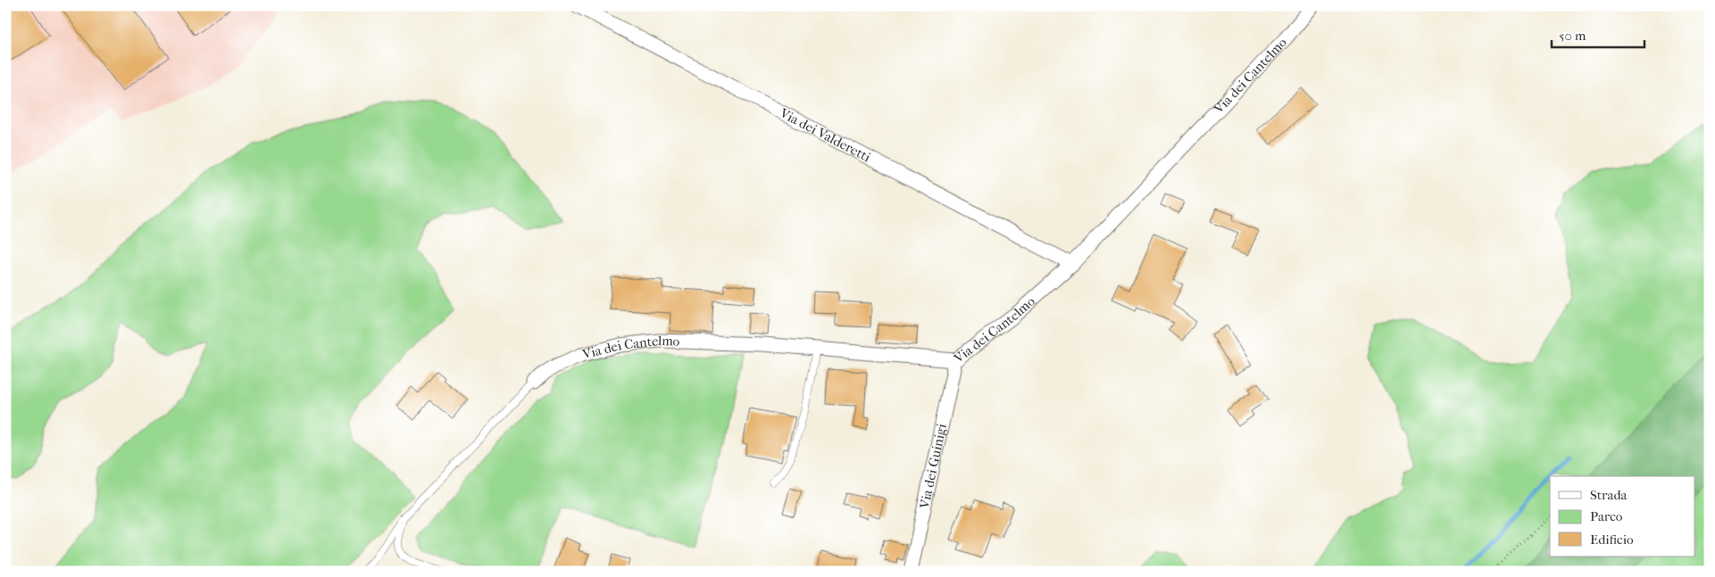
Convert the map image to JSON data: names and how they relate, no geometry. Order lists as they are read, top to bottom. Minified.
{"streets":{"street":["Via dei Cantelmo","Via dei Valderetti","Via dei Guinigi"]},"crossings":[["Via dei Cantelmo","Via dei Valderetti"],["Via dei Cantelmo","Via dei Guinigi"]],"legend":["Strada","Parco","Edificio"],"scale_bar":"50 m"}
